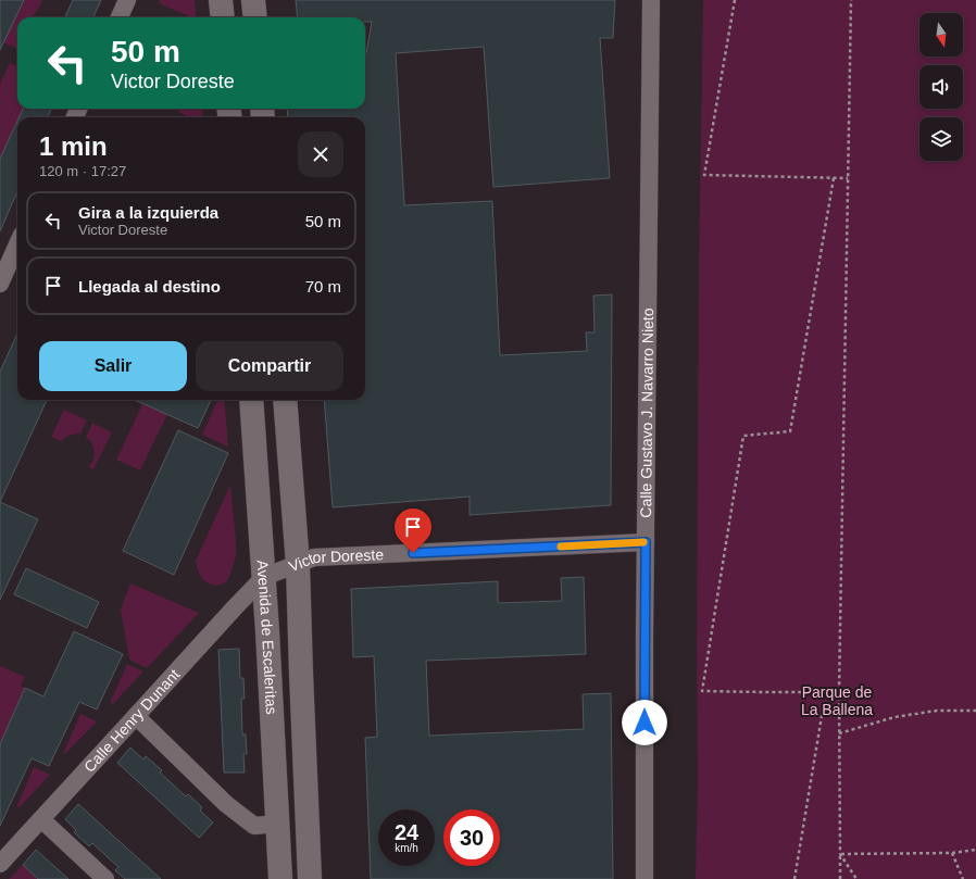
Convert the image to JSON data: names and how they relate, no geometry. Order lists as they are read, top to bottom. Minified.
{"streets":{"street":["Calle Gustavo J. Navarro Nieto","Victor Doreste","Avenida de Escaleritas","Calle Henry Dunant"]},"crossings":[["Calle Gustavo J. Navarro Nieto","Victor Doreste"],["Victor Doreste","Avenida de Escaleritas"],["Victor Doreste","Calle Henry Dunant"],["Avenida de Escaleritas","Calle Henry Dunant"]],"parks":["Parque de La Ballena"],"north":"bottom","page":{"turn":["50 m","Victor Doreste"],"heading":["1 min","120 m · 17:27"],"list":[{"name":"Gira a la izquierda","note":"Victor Doreste","value":"50 m"},{"name":"Llegada al destino","value":"70 m"}],"buttons":["Salir","Compartir"],"speed":"24 km/h","limit":"30"}}
